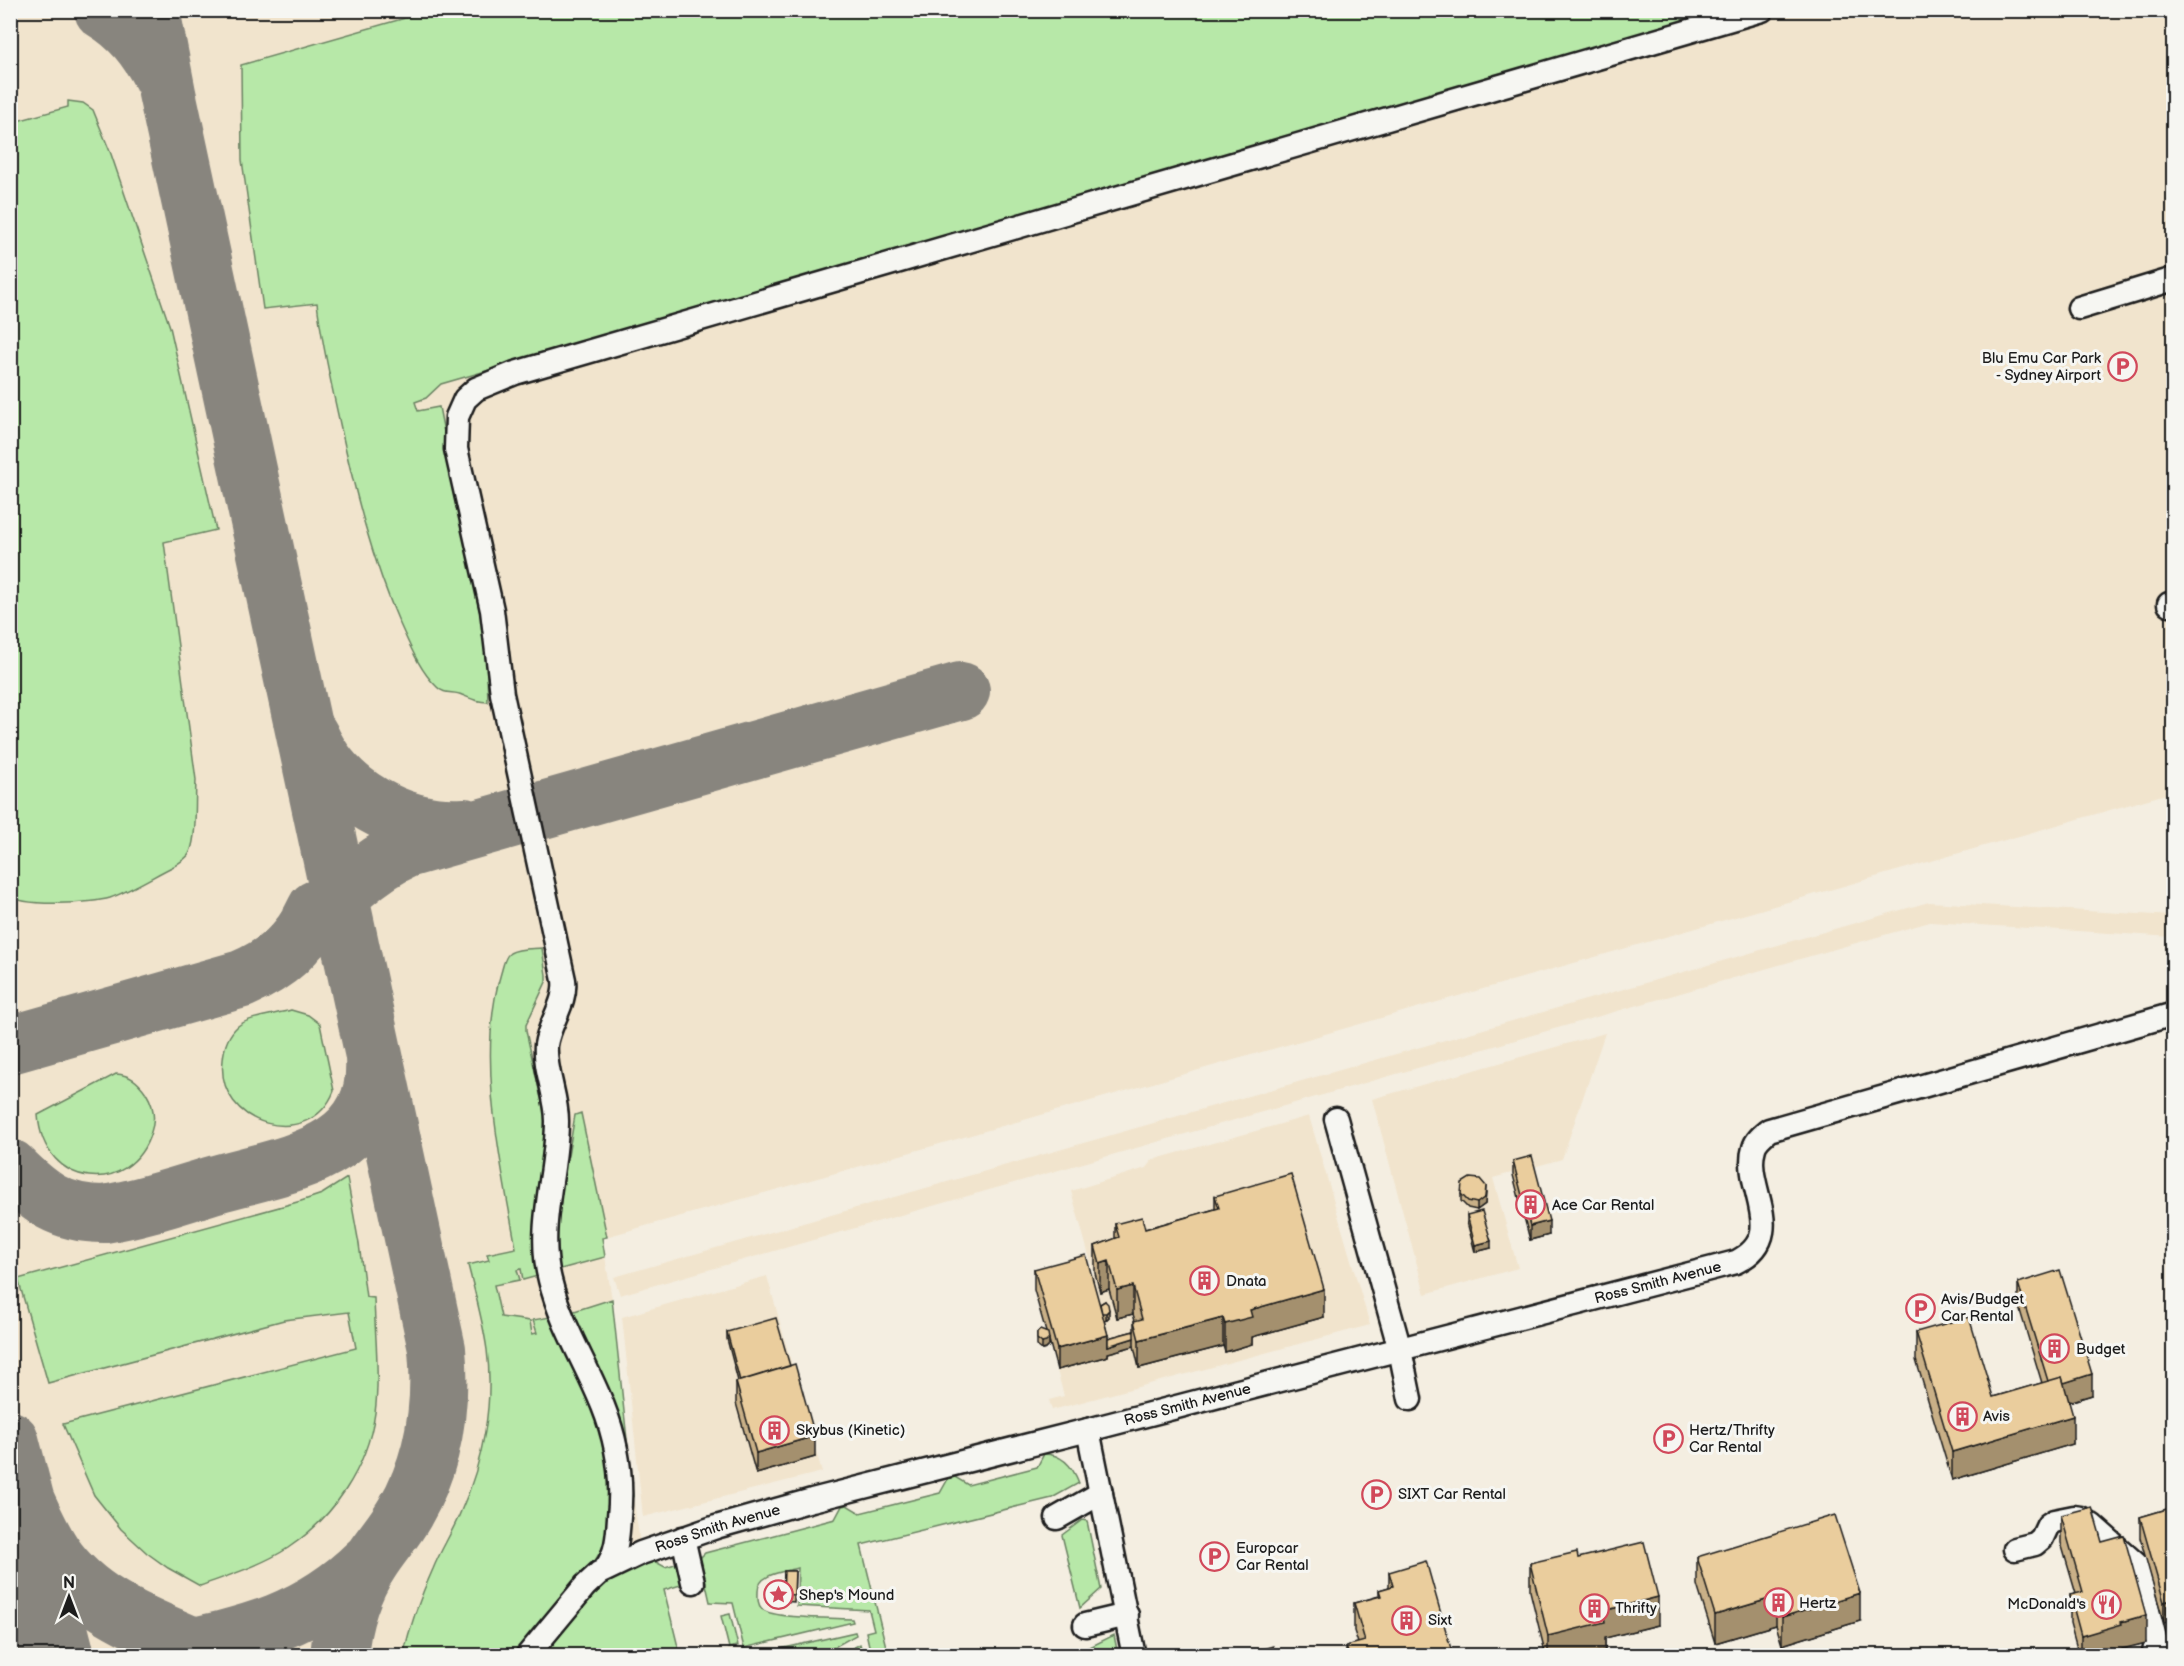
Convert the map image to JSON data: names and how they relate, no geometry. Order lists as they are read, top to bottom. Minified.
{"streets":{"lane":["Ross Smith Avenue"]},"places":{"parking":["Blu Emu Car Park - Sydney Airport","Avis/Budget Car Rental","Hertz/Thrifty Car Rental","SIXT Car Rental","Europcar Car Rental"],"building":["Ace Car Rental","Dnata","Budget","Avis","Skybus (Kinetic)","Hertz","Thrifty","Sixt"],"place":["Shep's Mound"],"restaurant":["McDonald's"]},"north":"top"}
